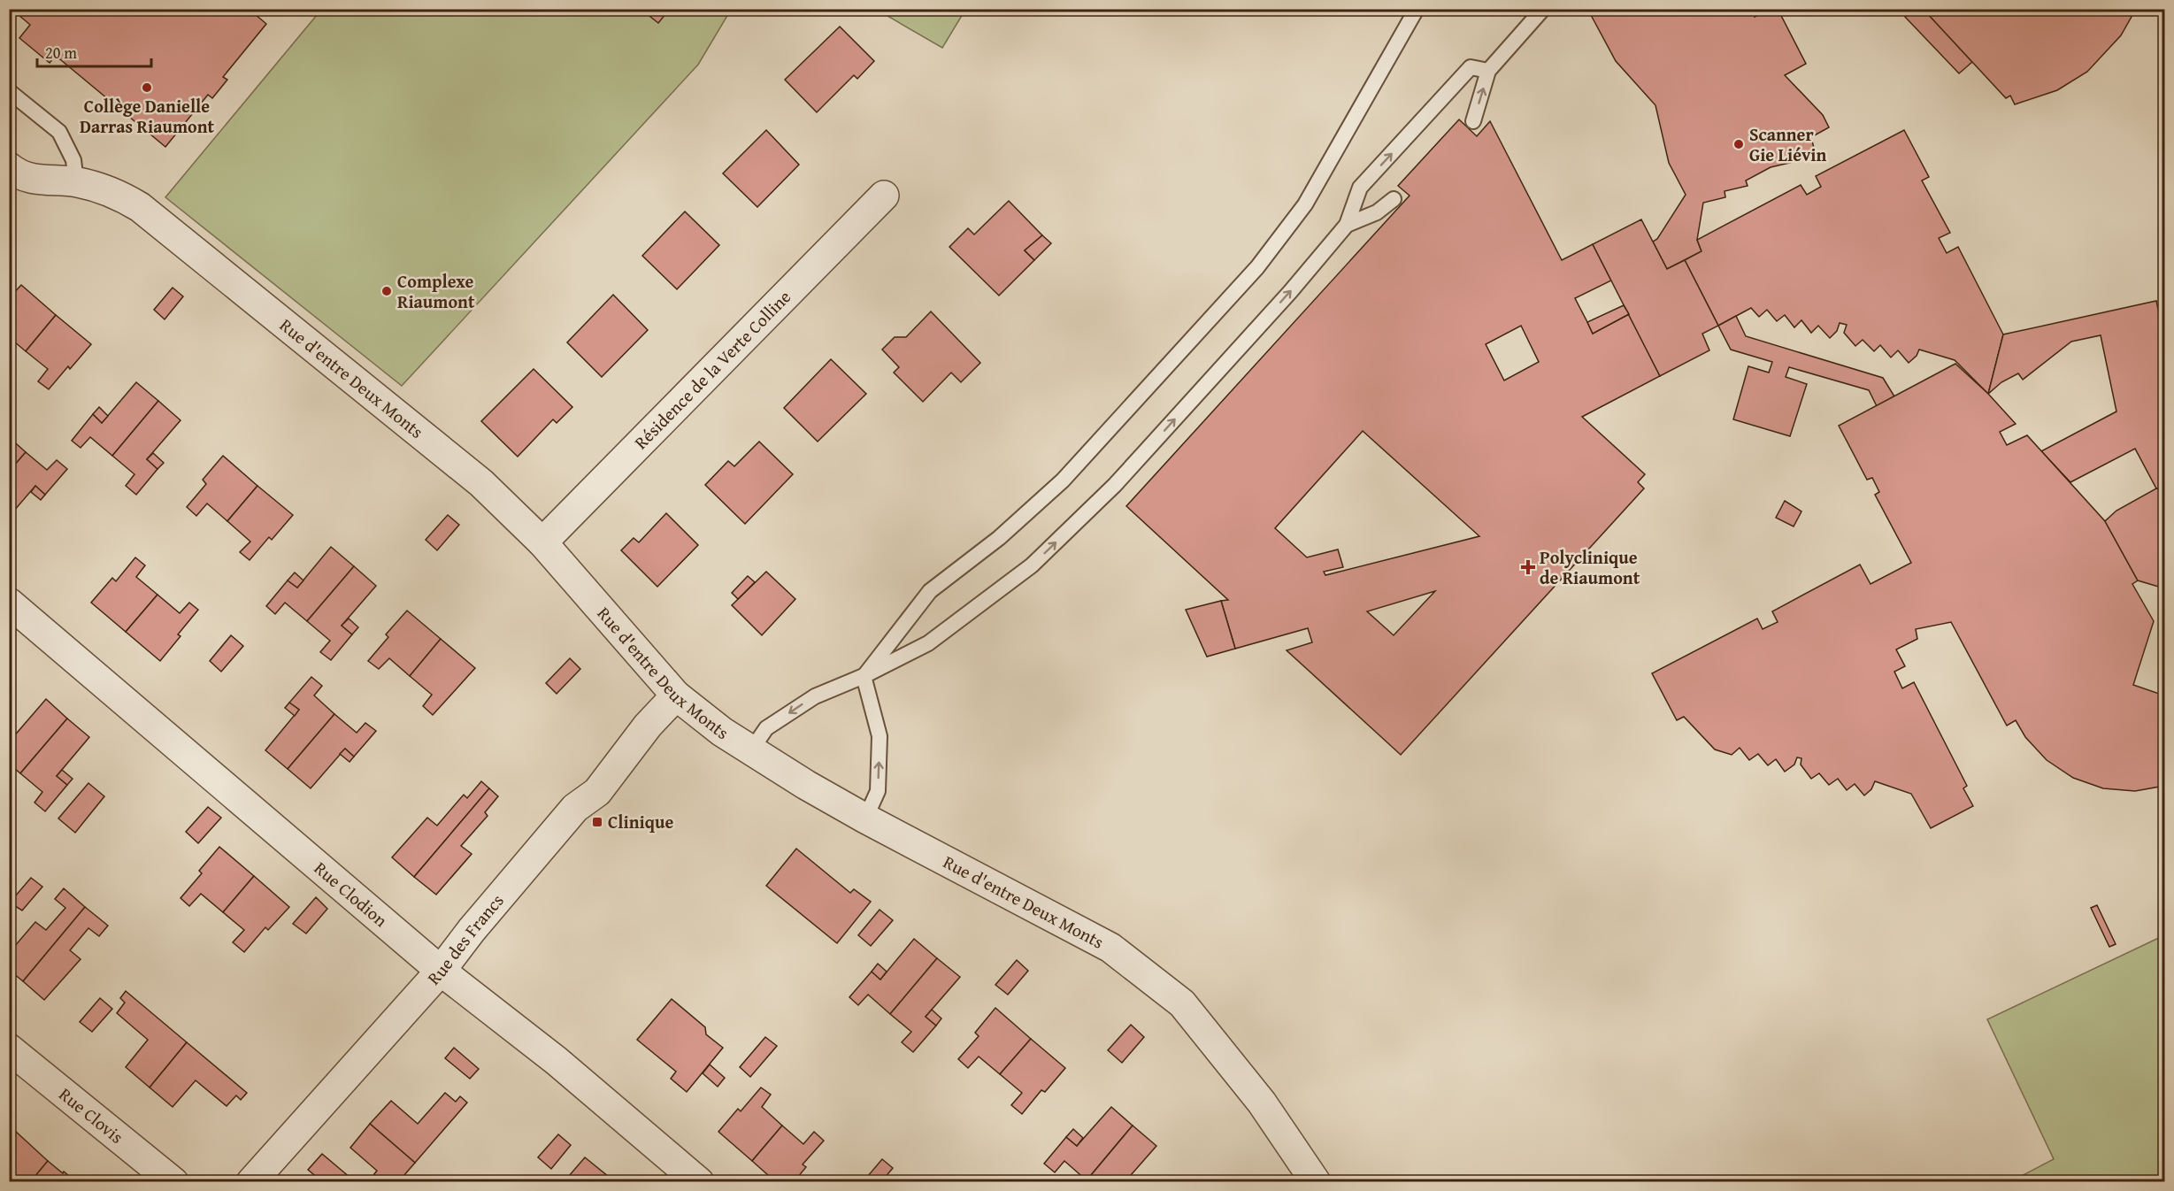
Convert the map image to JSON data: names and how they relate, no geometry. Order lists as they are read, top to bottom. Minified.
{"streets":{"street":["Résidence de la Verte Colline","Rue d'entre Deux Monts","Rue Clodion","Rue des Francs","Rue Clovis"]},"crossings":[["Résidence de la Verte Colline","Rue d'entre Deux Monts"],["Rue d'entre Deux Monts","Rue des Francs"],["Rue Clodion","Rue des Francs"]],"places":{"other":["Collège Danielle Darras Riaumont","Scanner Gie Liévin","Complexe Riaumont"],"health":["Polyclinique de Riaumont"],"transit":["Clinique"]},"scale_bar":"20 m"}
